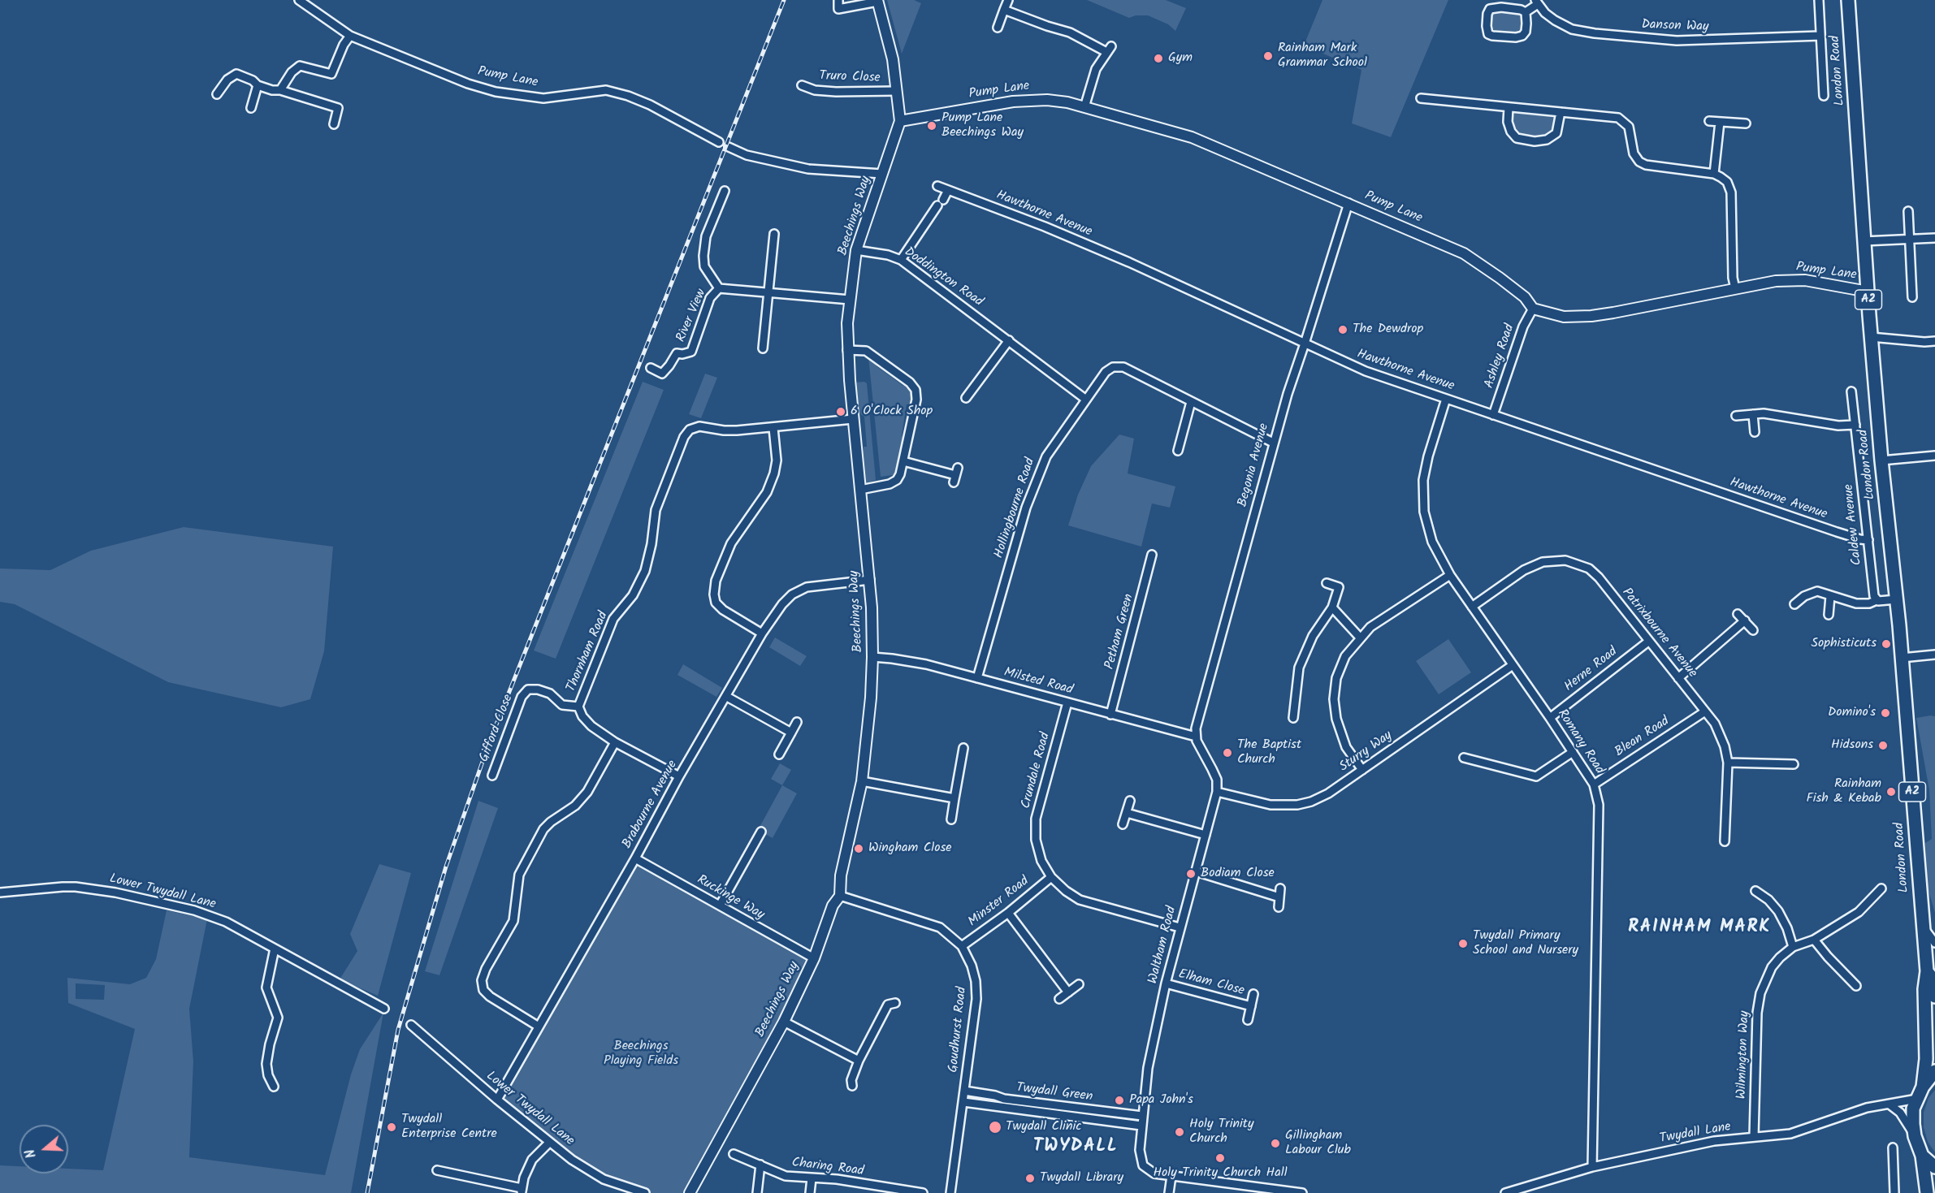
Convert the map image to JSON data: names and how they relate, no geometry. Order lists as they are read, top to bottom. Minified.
{"streets":{"main road":["London Road","A2"],"street":["Danson Way","Pump Lane","Truro Close","Hawthorne Avenue","Beechings Way","Doddington Road","River View","Ashley Road","Begonia Avenue","Hollingbourne Road","Caldew Avenue","Petham Green","Patrixbourne Avenue","Thornham Road","Herne Road","Milsted Road","Gifford Close","Blean Road","Romany Road","Sturry Way","Crundale Road","Brabourne Avenue","Lower Twydall Lane","Ruckinge Way","Minster Road","Waltham Road","Elham Close","Goudhurst Road","Wilmington Way","Twydall Green","Twydall Lane","Charing Road"]},"crossings":[["London Road","Pump Lane"],["Pump Lane","Beechings Way"],["Pump Lane","Ashley Road"],["Pump Lane","Begonia Avenue"],["Truro Close","Beechings Way"],["Hawthorne Avenue","Ashley Road"],["Hawthorne Avenue","Begonia Avenue"],["Hawthorne Avenue","Caldew Avenue"],["Hawthorne Avenue","Romany Road"],["Beechings Way","Doddington Road"],["Beechings Way","Thornham Road"],["Beechings Way","Milsted Road"],["Beechings Way","Brabourne Avenue"],["Beechings Way","Ruckinge Way"],["Beechings Way","Goudhurst Road"],["Doddington Road","Hollingbourne Road"],["Begonia Avenue","Hollingbourne Road"],["Begonia Avenue","Milsted Road"],["Begonia Avenue","Waltham Road"],["Hollingbourne Road","Milsted Road"],["Petham Green","Milsted Road"],["Patrixbourne Avenue","Herne Road"],["Patrixbourne Avenue","Blean Road"],["Patrixbourne Avenue","Romany Road"],["Thornham Road","Gifford Close"],["Thornham Road","Brabourne Avenue"],["Herne Road","Romany Road"],["Milsted Road","Crundale Road"],["Milsted Road","Waltham Road"],["Blean Road","Romany Road"],["Romany Road","Sturry Way"],["Romany Road","Twydall Lane"],["Sturry Way","Waltham Road"],["Crundale Road","Minster Road"],["Crundale Road","Waltham Road"],["Brabourne Avenue","Lower Twydall Lane"],["Brabourne Avenue","Ruckinge Way"],["Minster Road","Goudhurst Road"],["Waltham Road","Elham Close"],["Waltham Road","Twydall Green"],["Goudhurst Road","Twydall Green"],["Wilmington Way","Twydall Lane"]],"districts":["RAINHAM MARK","TWYDALL"],"parks":["Beechings Playing Fields"],"places":["Rainham Mark Grammar School","Gym","Pump Lane Beechings Way","The Dewdrop","6 O'Clock Shop","Sophisticuts","Domino's","Hidsons","The Baptist Church","Rainham Fish & Kebab","Wingham Close","Bodiam Close","Twydall Primary School and Nursery","Papa John's","Twydall Enterprise Centre","Twydall Clinic","Holy Trinity Church","Gillingham Labour Club","Holy Trinity Church Hall","Twydall Library"],"north":"left"}
